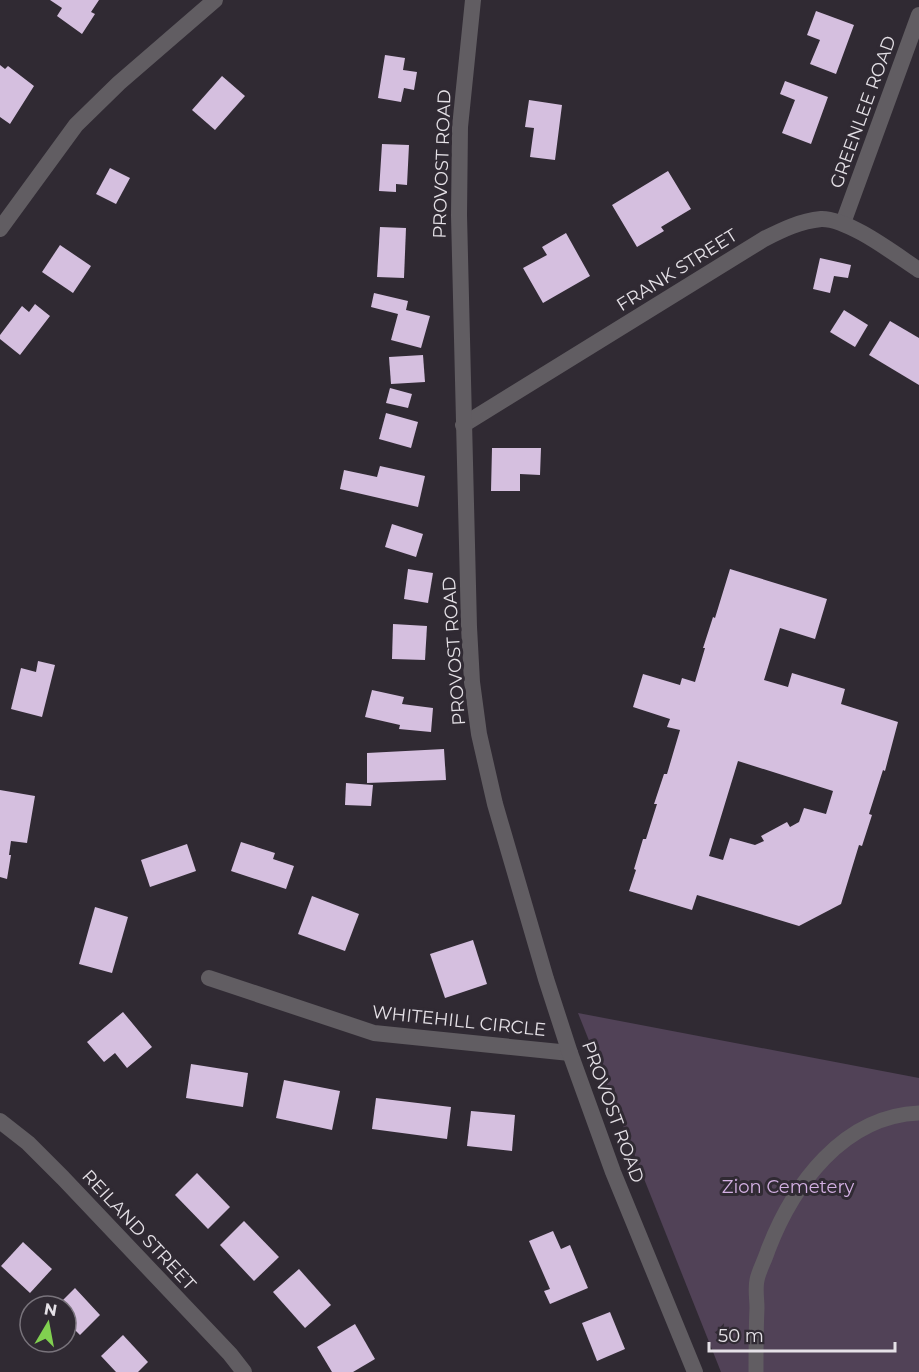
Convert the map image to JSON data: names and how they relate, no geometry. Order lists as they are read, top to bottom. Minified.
{"streets":{"street":["GREENLEE ROAD","PROVOST ROAD","FRANK STREET","WHITEHILL CIRCLE","REILAND STREET"]},"crossings":[["GREENLEE ROAD","FRANK STREET"],["PROVOST ROAD","FRANK STREET"],["PROVOST ROAD","WHITEHILL CIRCLE"]],"parks":["Zion Cemetery"],"scale_bar":"50 m","north":"top"}
